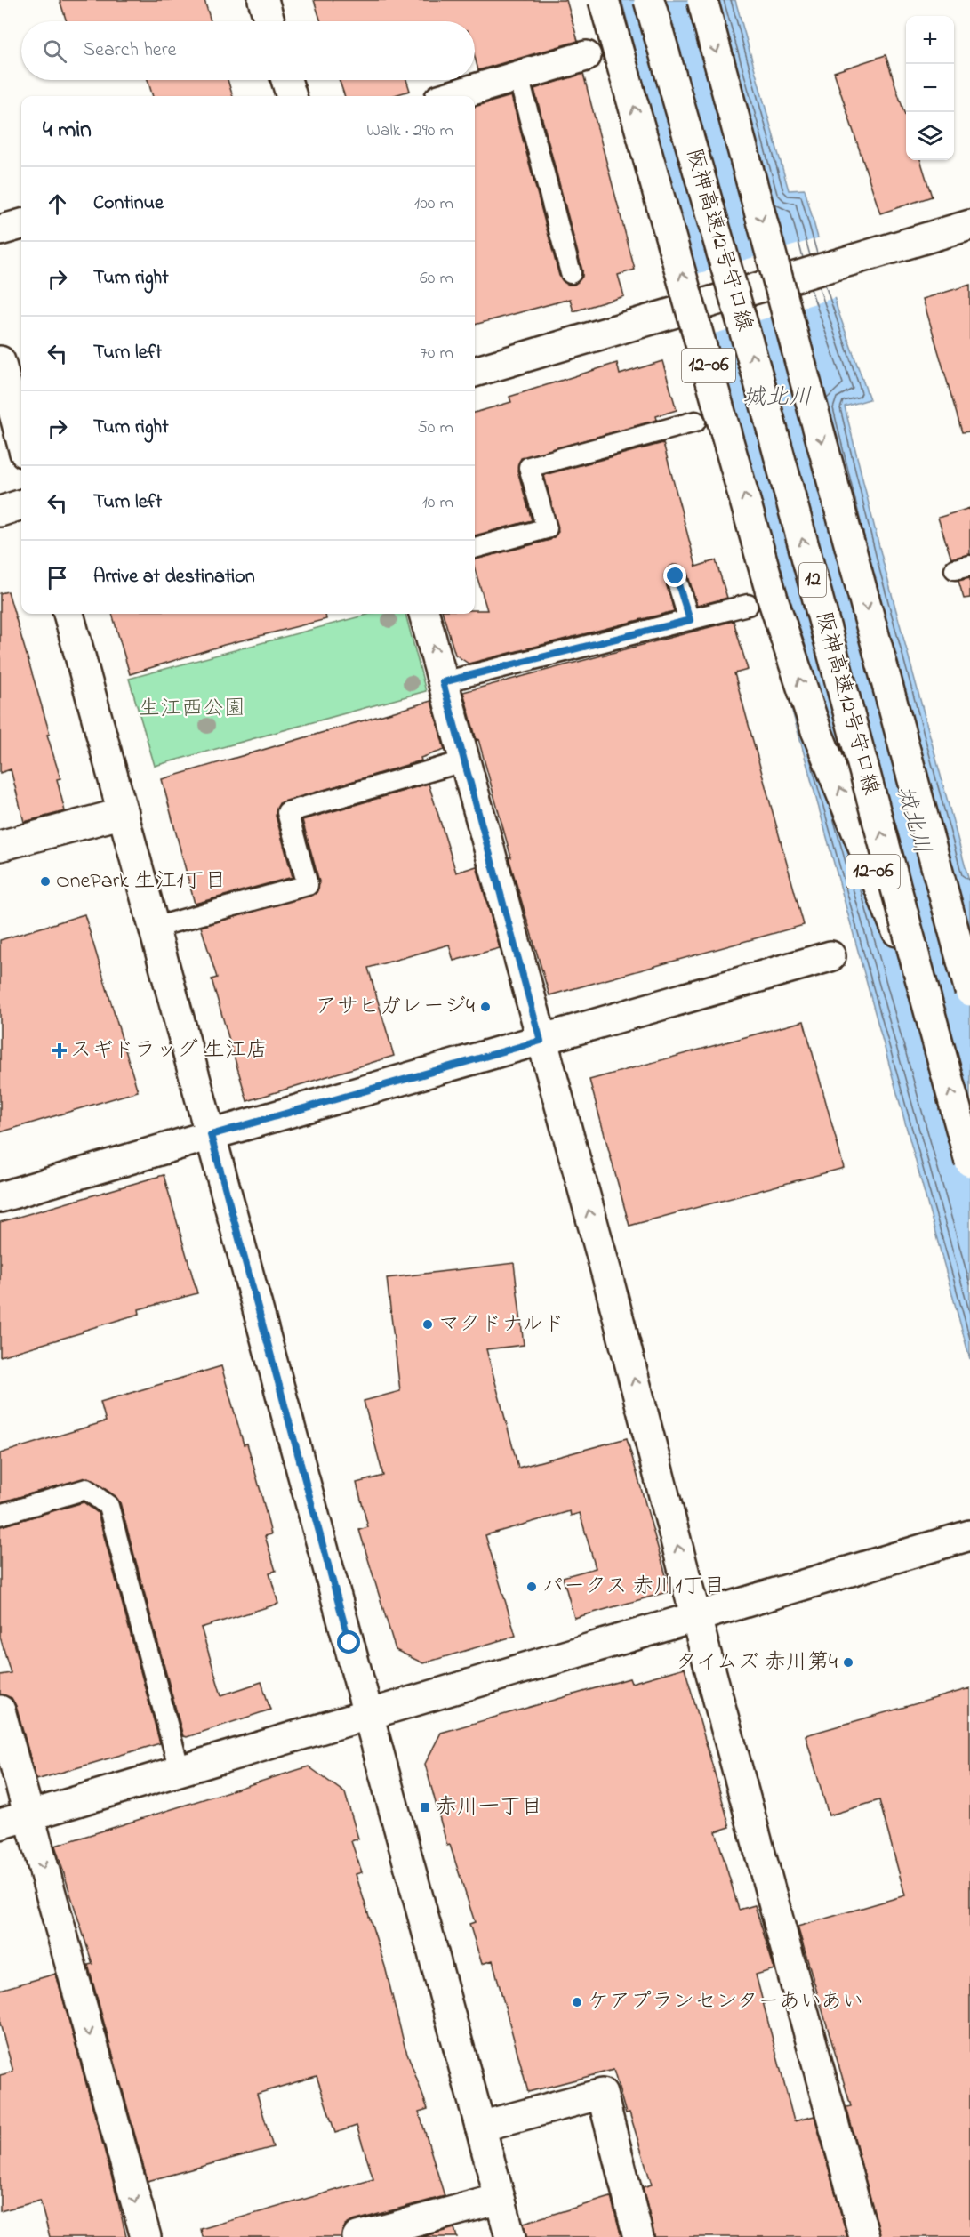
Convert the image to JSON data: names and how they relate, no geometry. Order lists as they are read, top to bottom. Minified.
{"streets":{"main road":["阪神高速12号守口線","12-06","12"]},"crossings":[["阪神高速12号守口線","12-06"]],"water":["城北川"],"parks":["生江西公園"],"places":{"other":["OnePark 生江1丁目","アサヒガレージ4","マクドナルド","パークス 赤川1丁目","タイムズ 赤川第4","ケアプランセンターあいあい"],"health":["スギドラッグ 生江店"],"transit":["赤川一丁目"]},"page":{"map_buttons":["+","−"],"search":"Search here","heading":["4 min","Walk · 290 m"],"list":[["Continue","100 m"],["Turn right","60 m"],["Turn left","70 m"],["Turn right","50 m"],["Turn left","10 m"],"Arrive at destination"]}}
